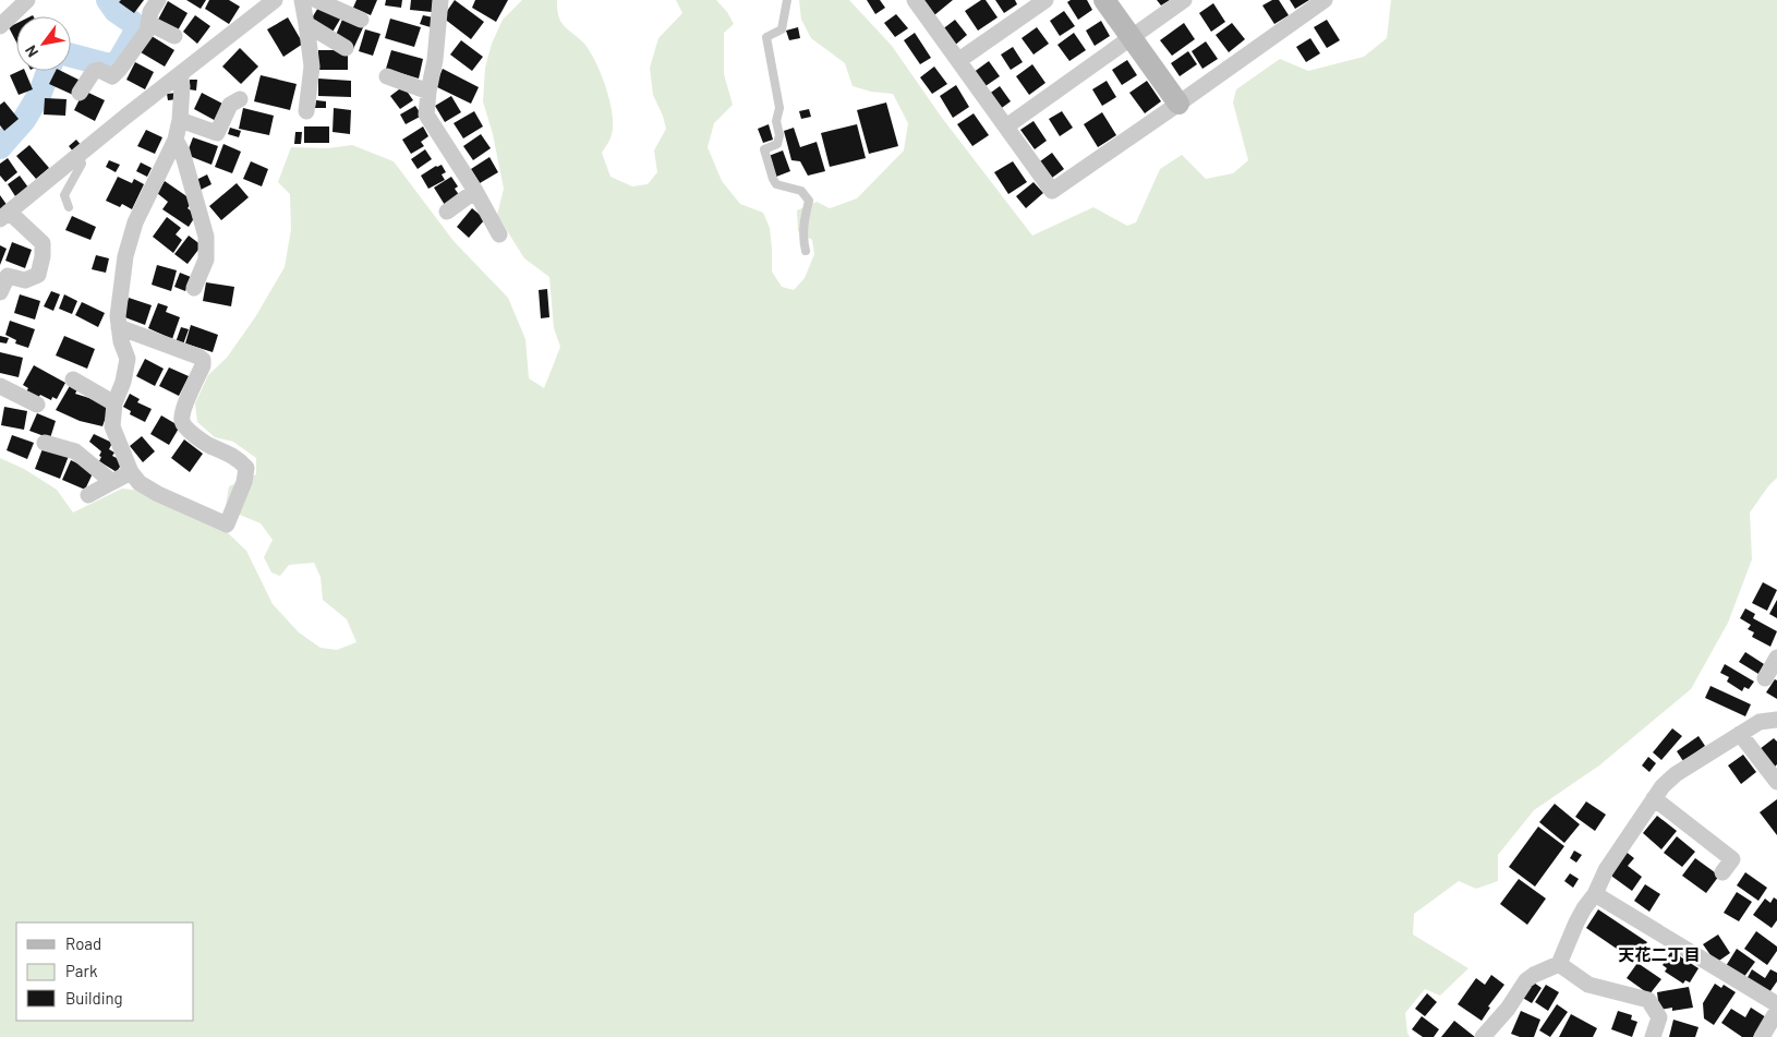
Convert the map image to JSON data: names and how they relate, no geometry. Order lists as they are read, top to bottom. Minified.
{"districts":["天花二丁目"],"legend":["Road","Park","Building"],"north":"bottom left"}
